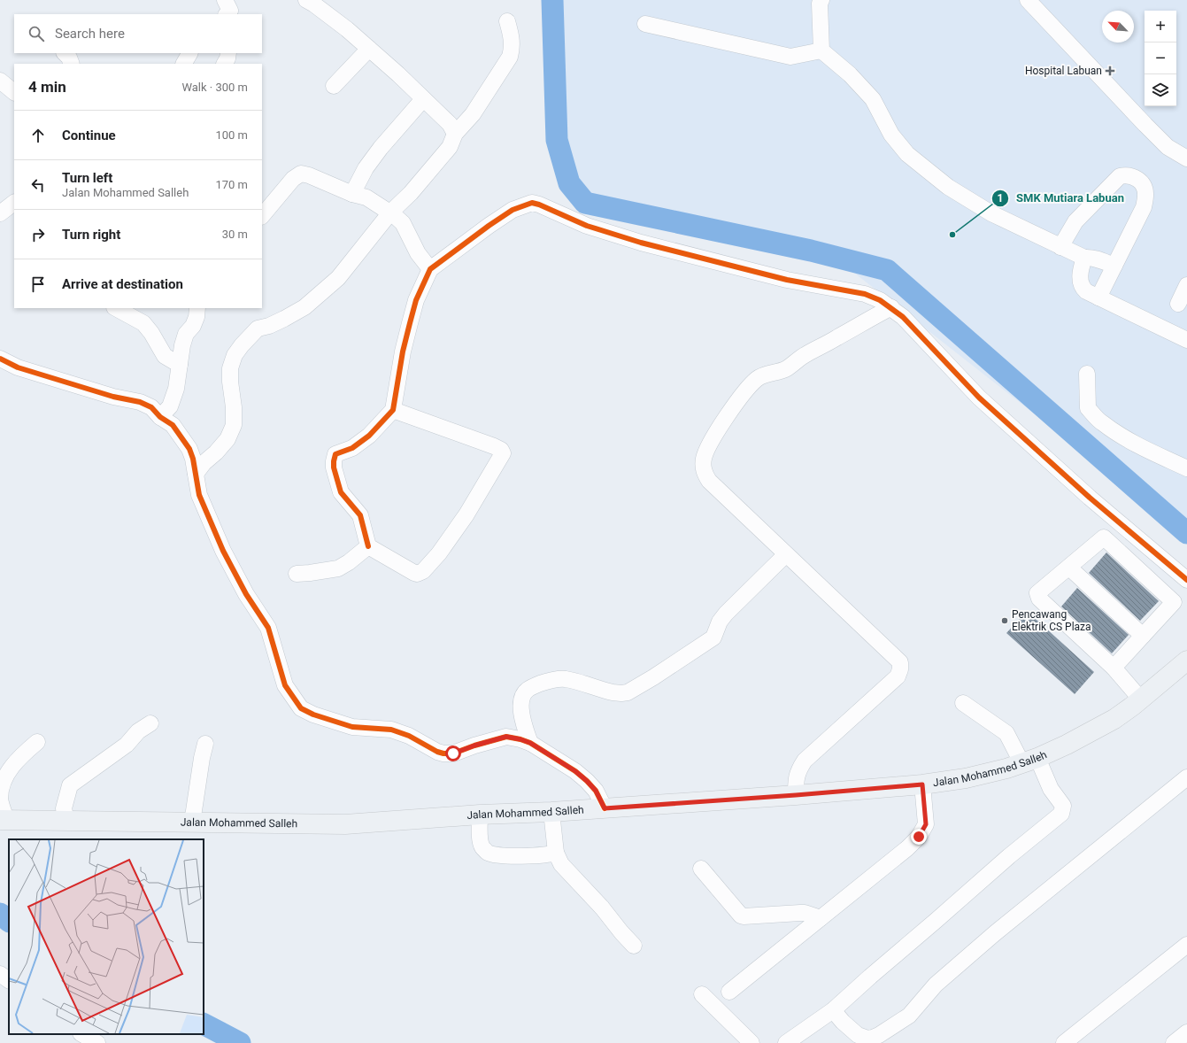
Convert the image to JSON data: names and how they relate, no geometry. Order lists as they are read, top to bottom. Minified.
{"streets":{"main road":["Jalan Mohammed Salleh"]},"places":{"health":["Hospital Labuan"],"other":["SMK Mutiara Labuan","Pencawang Elektrik CS Plaza"]},"north":"top left","page":{"map_buttons":["+","−"],"search":"Search here","heading":["4 min","Walk · 300 m"],"list":[["Continue","100 m"],["Turn left","Jalan Mohammed Salleh","170 m"],["Turn right","30 m"],"Arrive at destination"]}}
